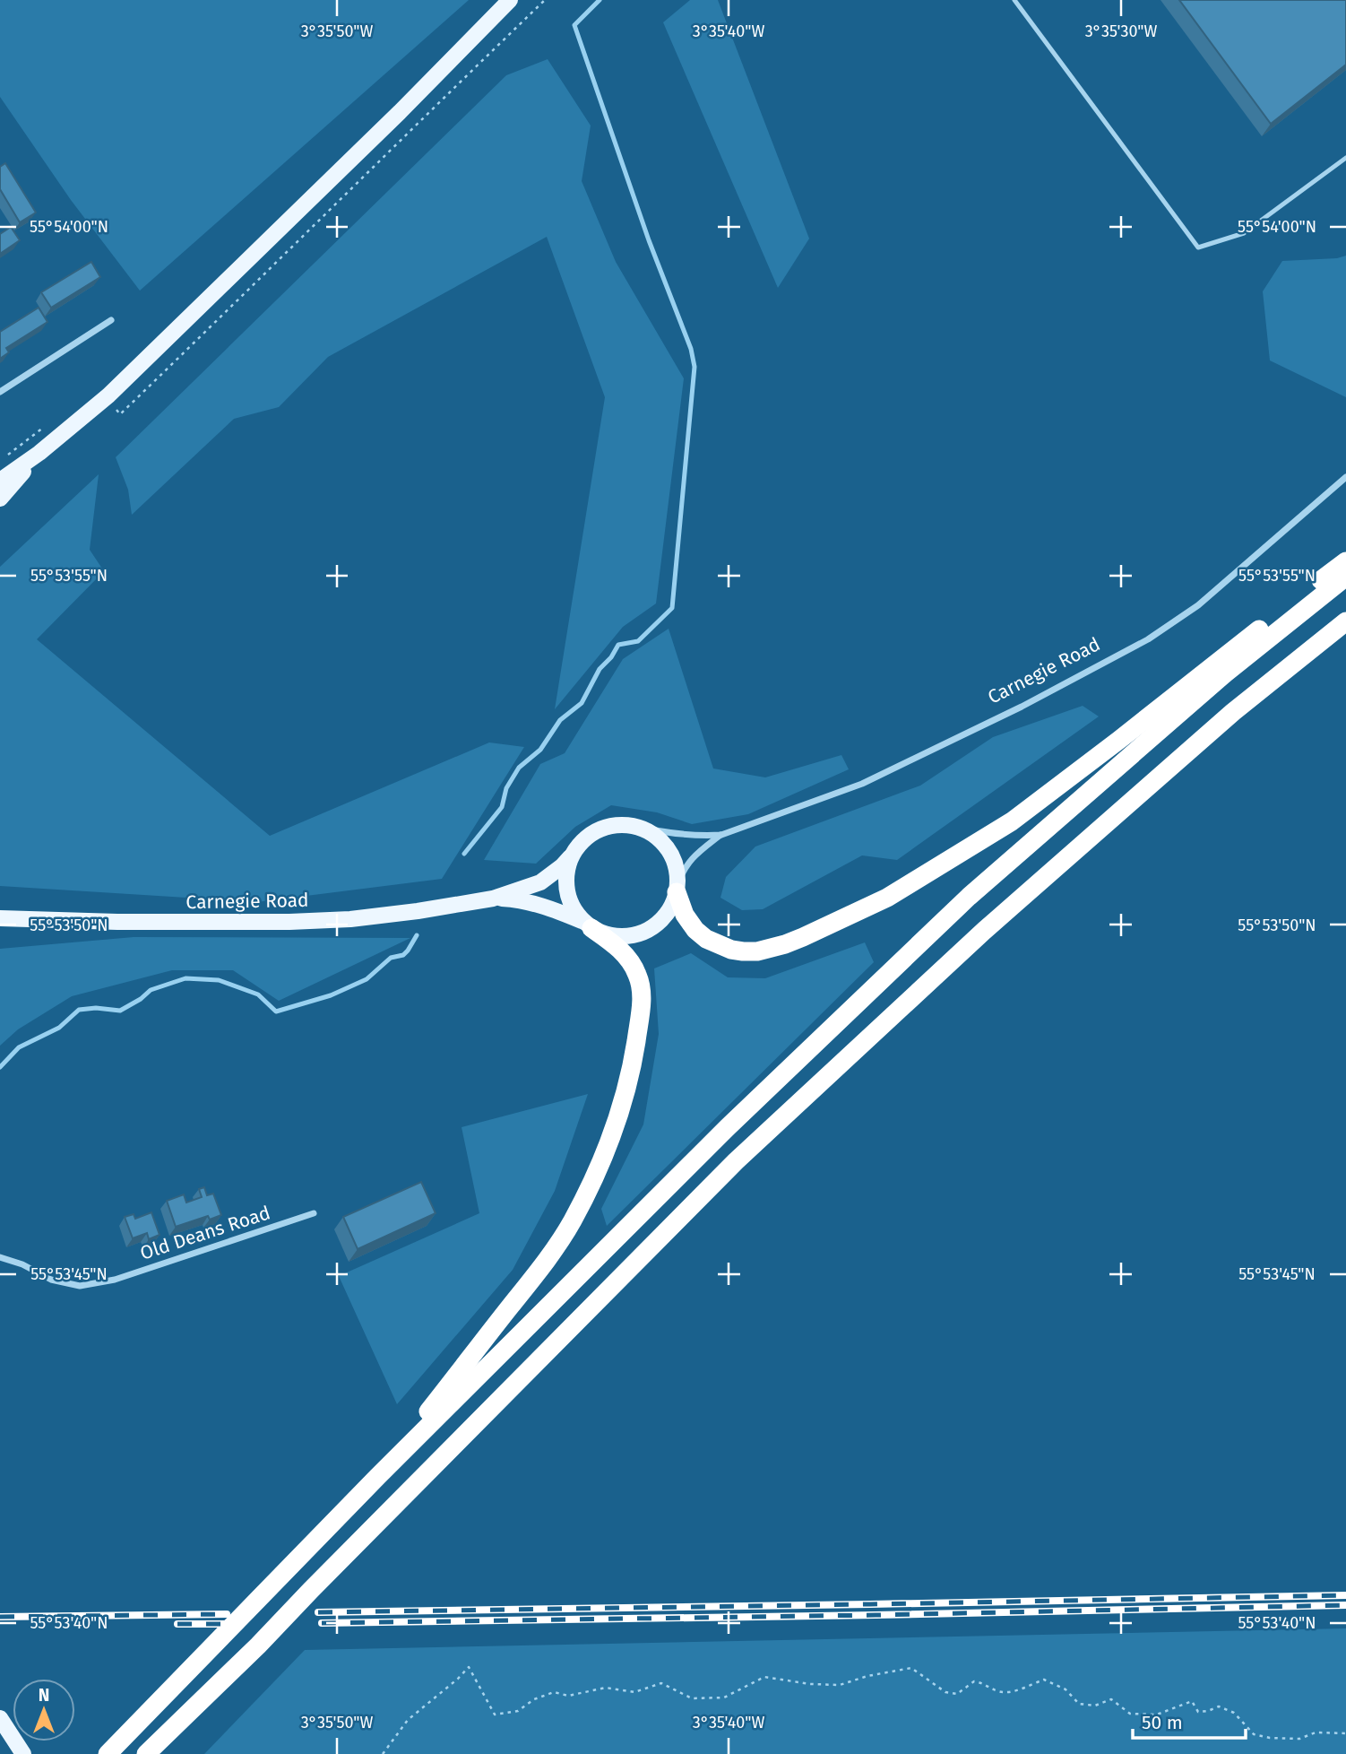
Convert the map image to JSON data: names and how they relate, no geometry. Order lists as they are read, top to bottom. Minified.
{"streets":{"main road":["Carnegie Road"],"street":["Old Deans Road"]},"scale_bar":"50 m","north":"top","coordinates":["3°35'50\"W","3°35'40\"W","3°35'30\"W","55°54'00\"N","55°53'55\"N","55°53'50\"N","55°53'45\"N","55°53'40\"N"]}
